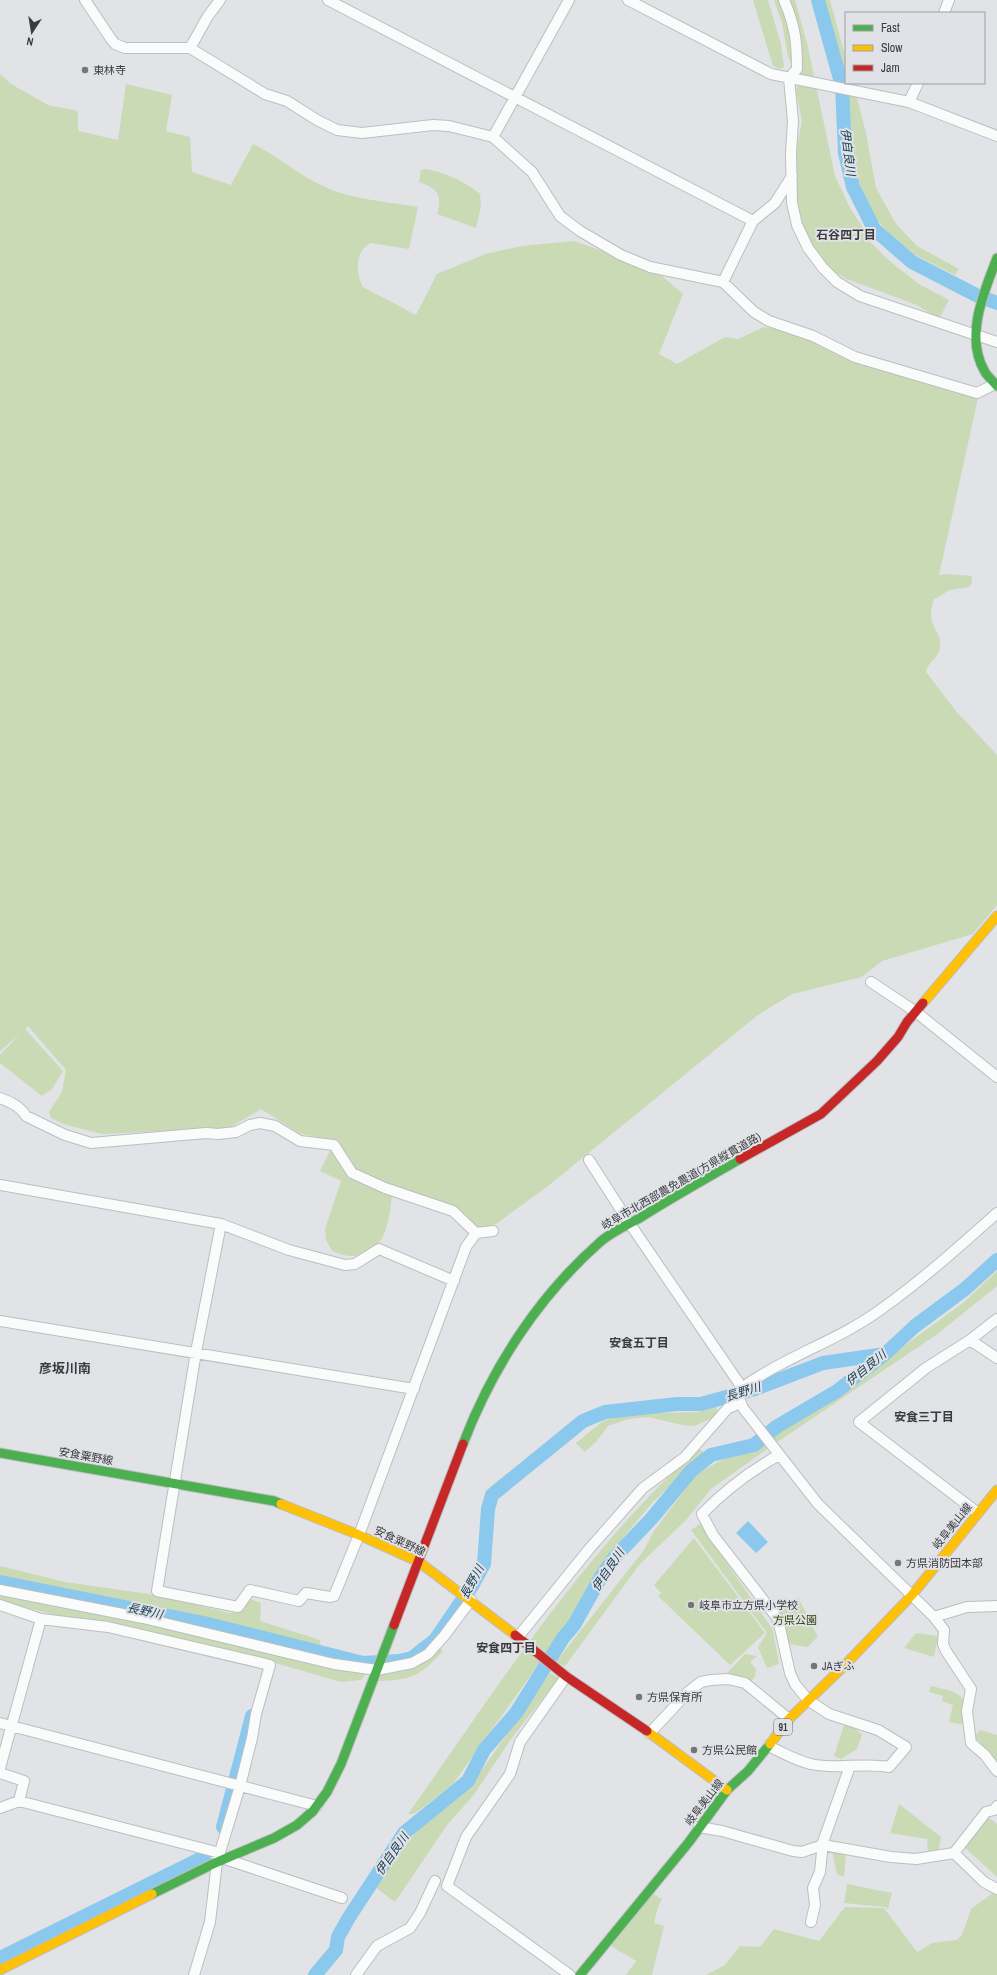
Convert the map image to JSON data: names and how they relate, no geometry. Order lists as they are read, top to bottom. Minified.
{"streets":{"street":["岐阜市北西部農免農道(方県縦貫道路)","安食粟野線","岐阜美山線","91"]},"crossings":[["岐阜市北西部農免農道(方県縦貫道路)","安食粟野線"],["安食粟野線","岐阜美山線"]],"districts":["石谷四丁目","安食五丁目","彦坂川南","安食三丁目","安食四丁目"],"water":["伊自良川","長野川"],"parks":["方県公園"],"places":["東林寺","方県消防団本部","岐阜市立方県小学校","JAぎふ","方県保育所","方県公民館"],"legend":["Fast","Slow","Jam"],"north":"bottom"}
